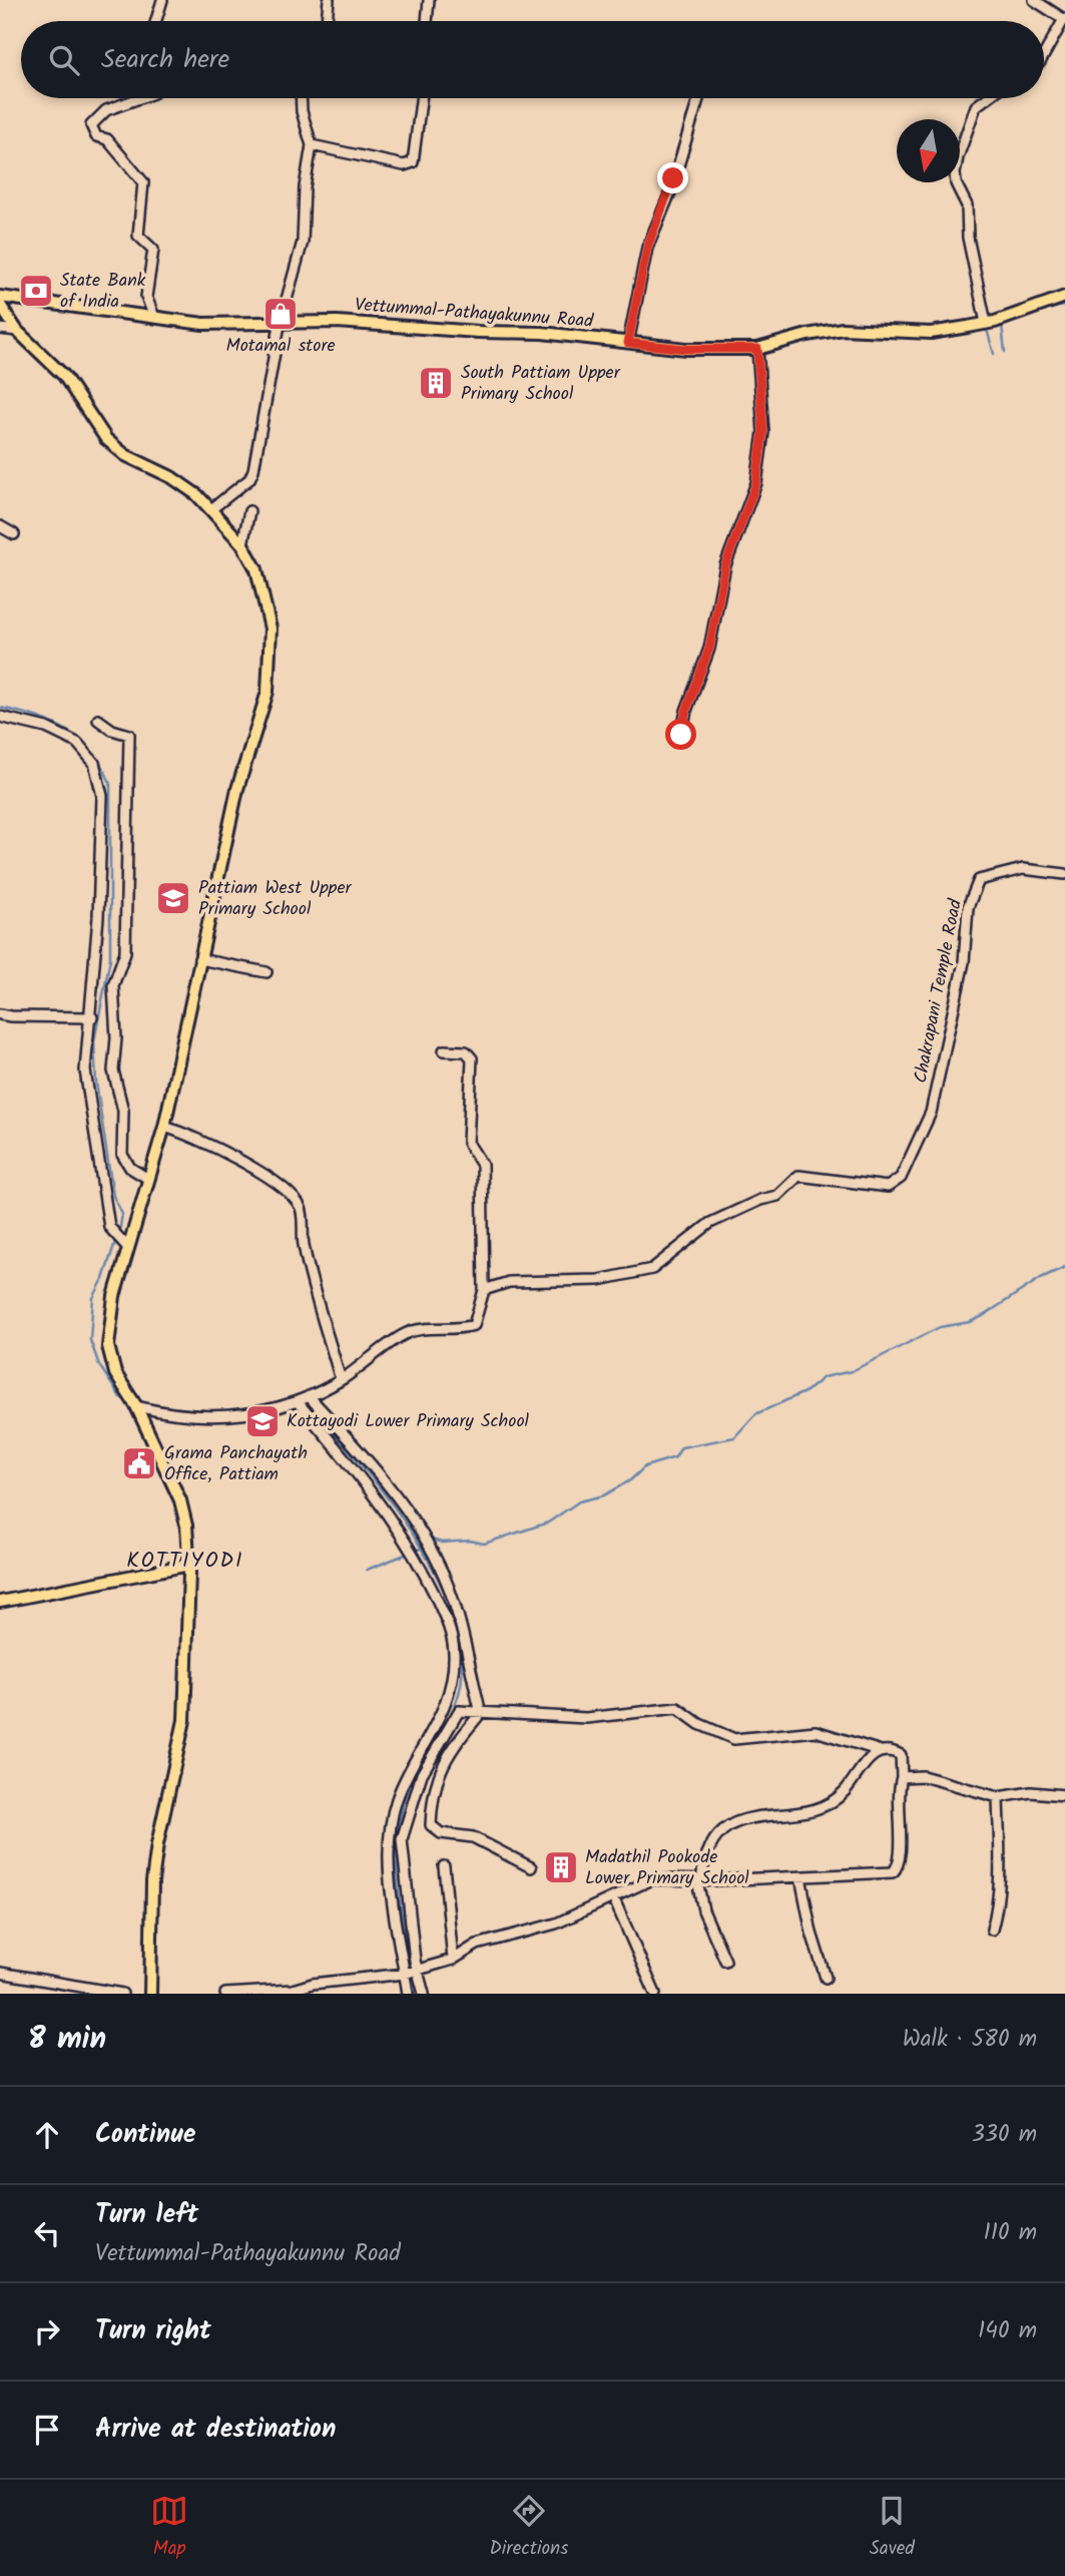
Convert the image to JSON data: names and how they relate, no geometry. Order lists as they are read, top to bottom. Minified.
{"streets":{"main road":["Vettummal-Pathayakunnu Road"],"street":["Chakrapani Temple Road"]},"districts":["KOTTIYODI"],"places":{"bank":["State Bank of India"],"shop":["Motamal store"],"building":["South Pattiam Upper Primary School","Madathil Pookode Lower Primary School"],"school or university":["Pattiam West Upper Primary School","Kottayodi Lower Primary School"],"public building":["Grama Panchayath Office, Pattiam"]},"north":"bottom","page":{"search":"Search here","heading":["8 min","Walk · 580 m"],"list":[["Continue","330 m"],["Turn left","Vettummal-Pathayakunnu Road","110 m"],["Turn right","140 m"],"Arrive at destination"],"nav":["Map","Directions","Saved"]}}
